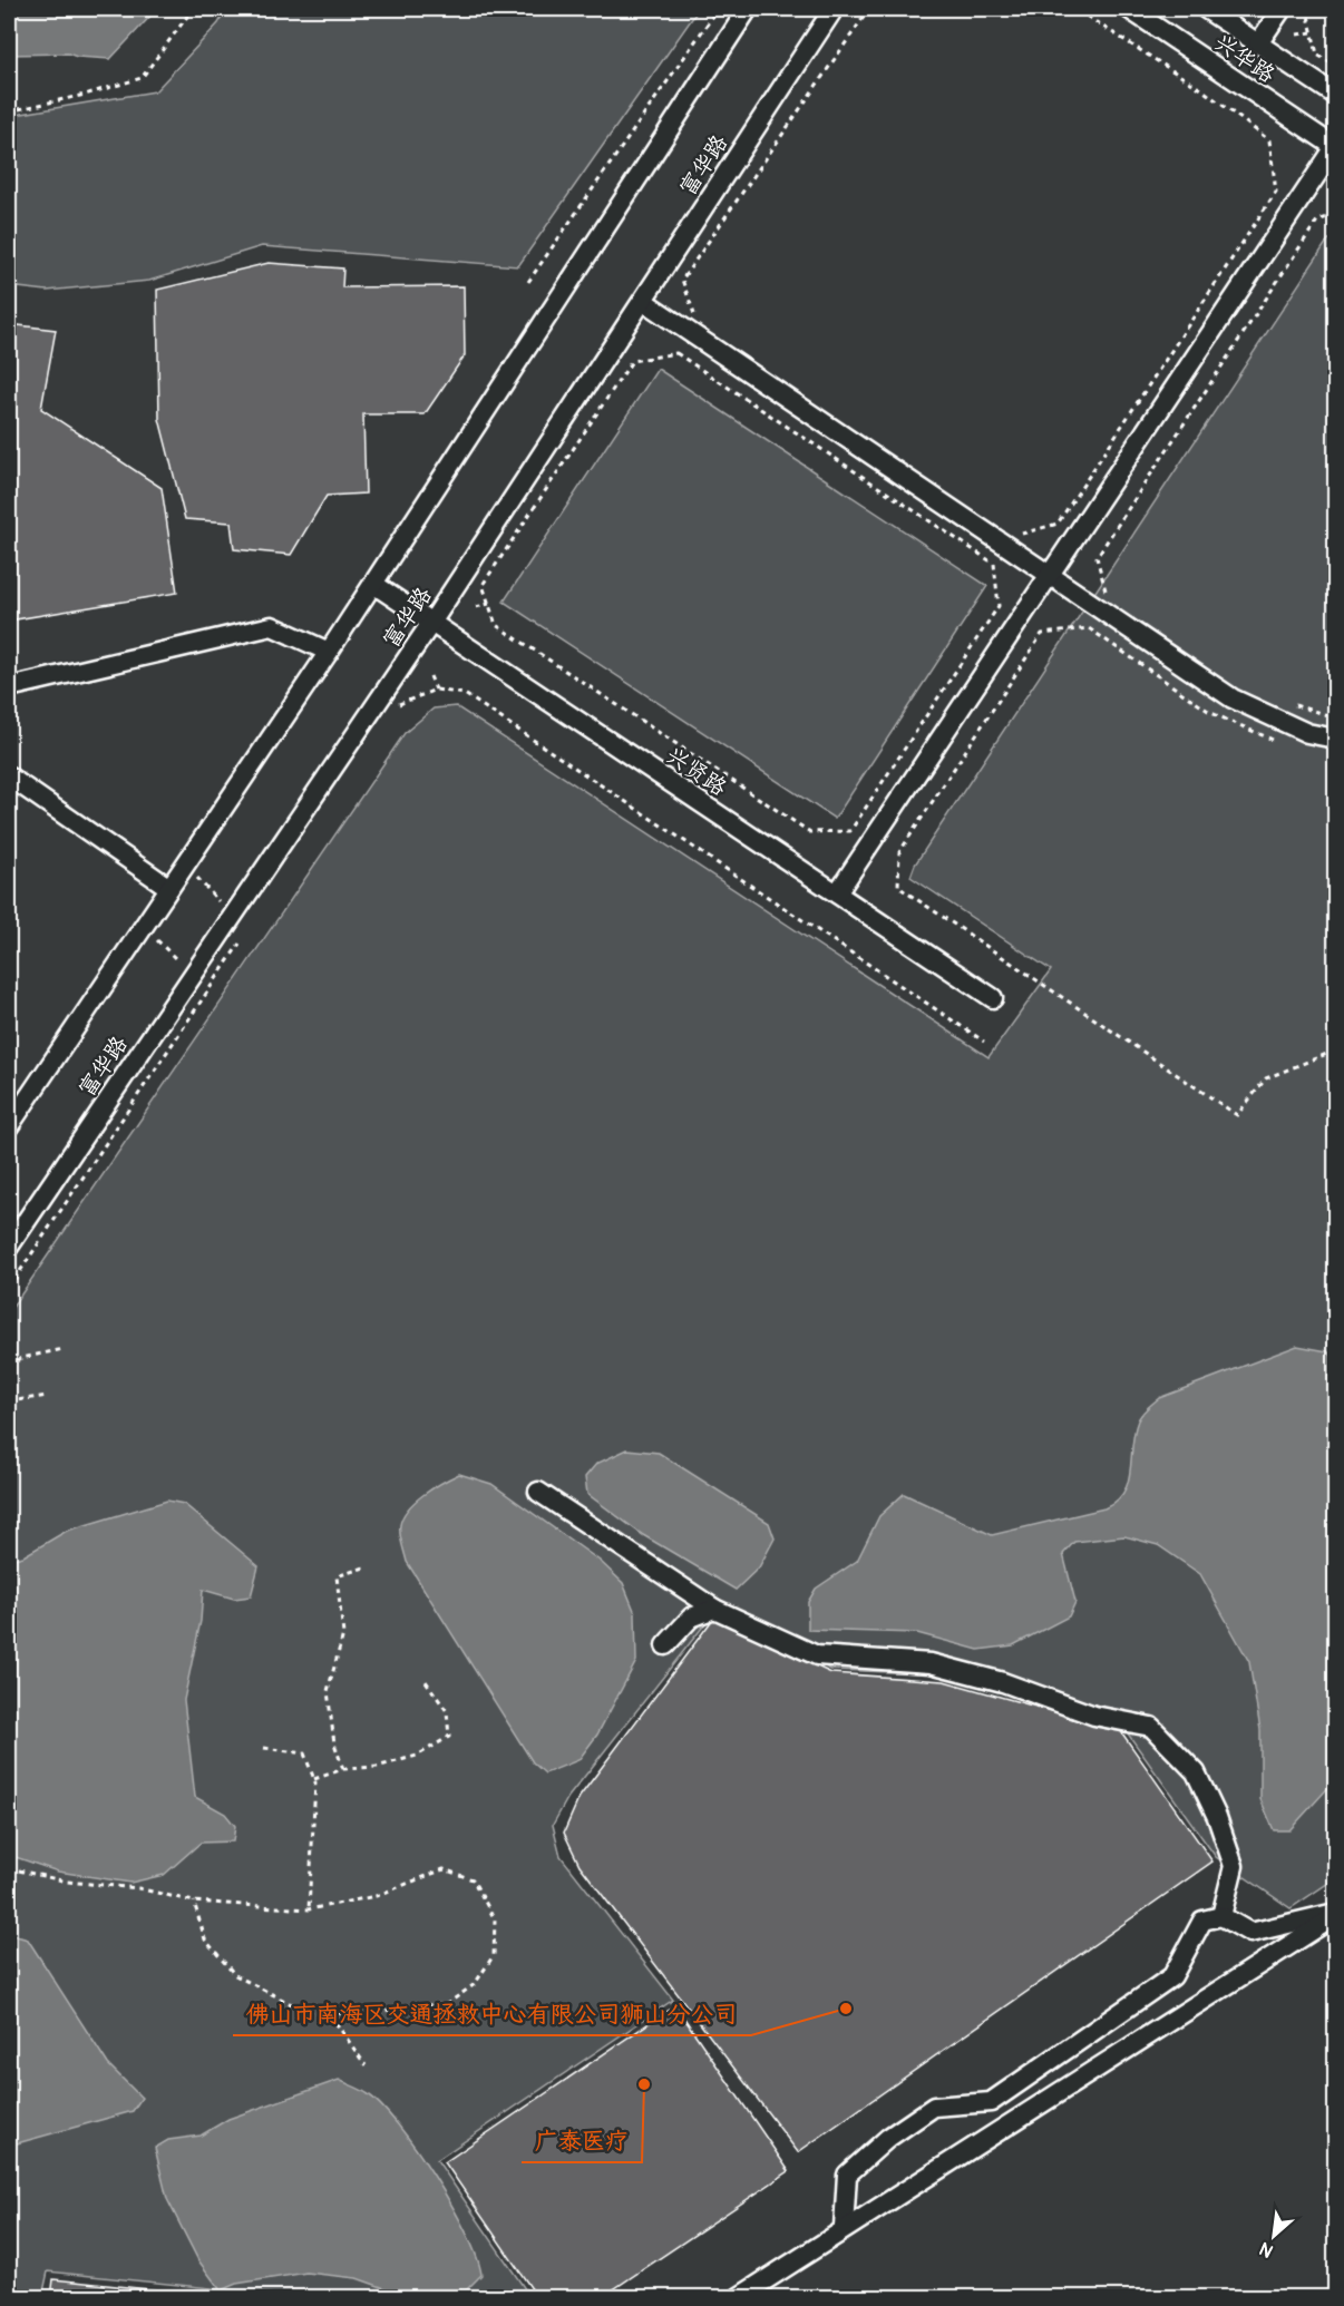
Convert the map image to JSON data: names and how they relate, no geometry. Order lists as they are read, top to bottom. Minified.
{"streets":{"street":["兴华路","富华路","兴贤路"]},"crossings":[["富华路","兴贤路"]],"places":["佛山市南海区交通拯救中心有限公司狮山分公司","广泰医疗"],"north":"bottom left"}
